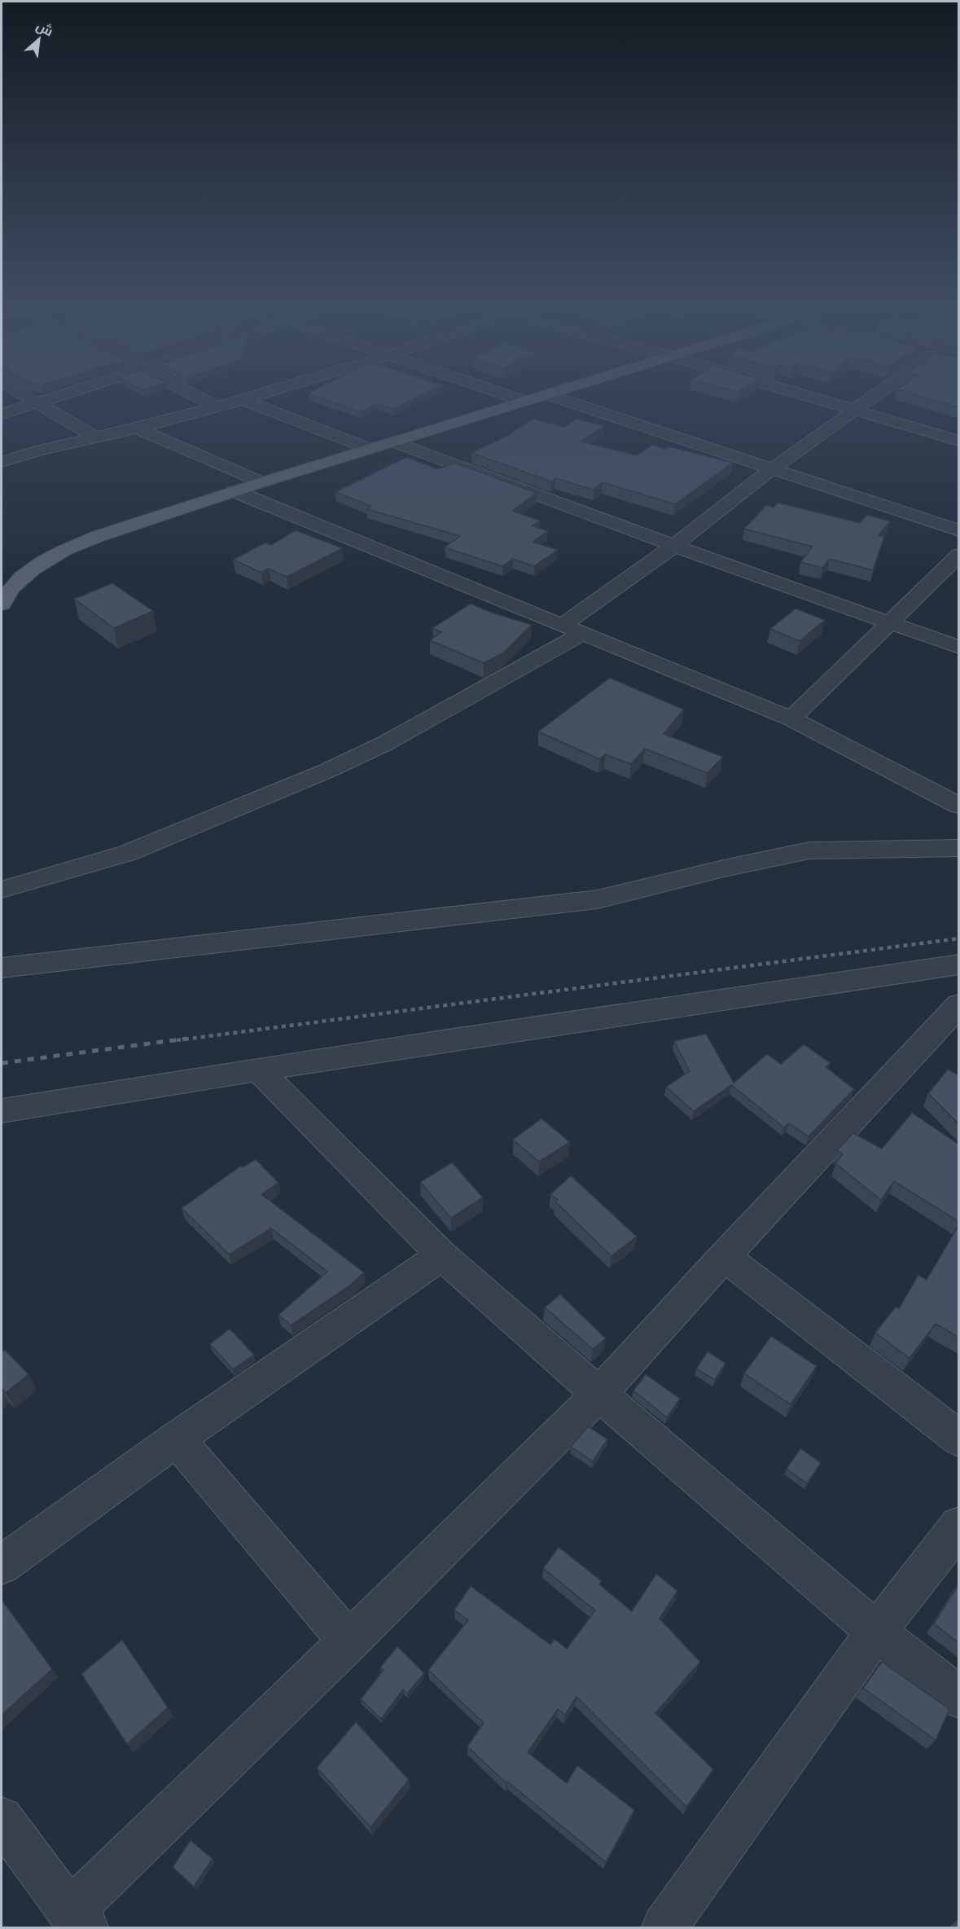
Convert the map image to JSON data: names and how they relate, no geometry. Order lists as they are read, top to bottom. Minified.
{"north":"top right"}
